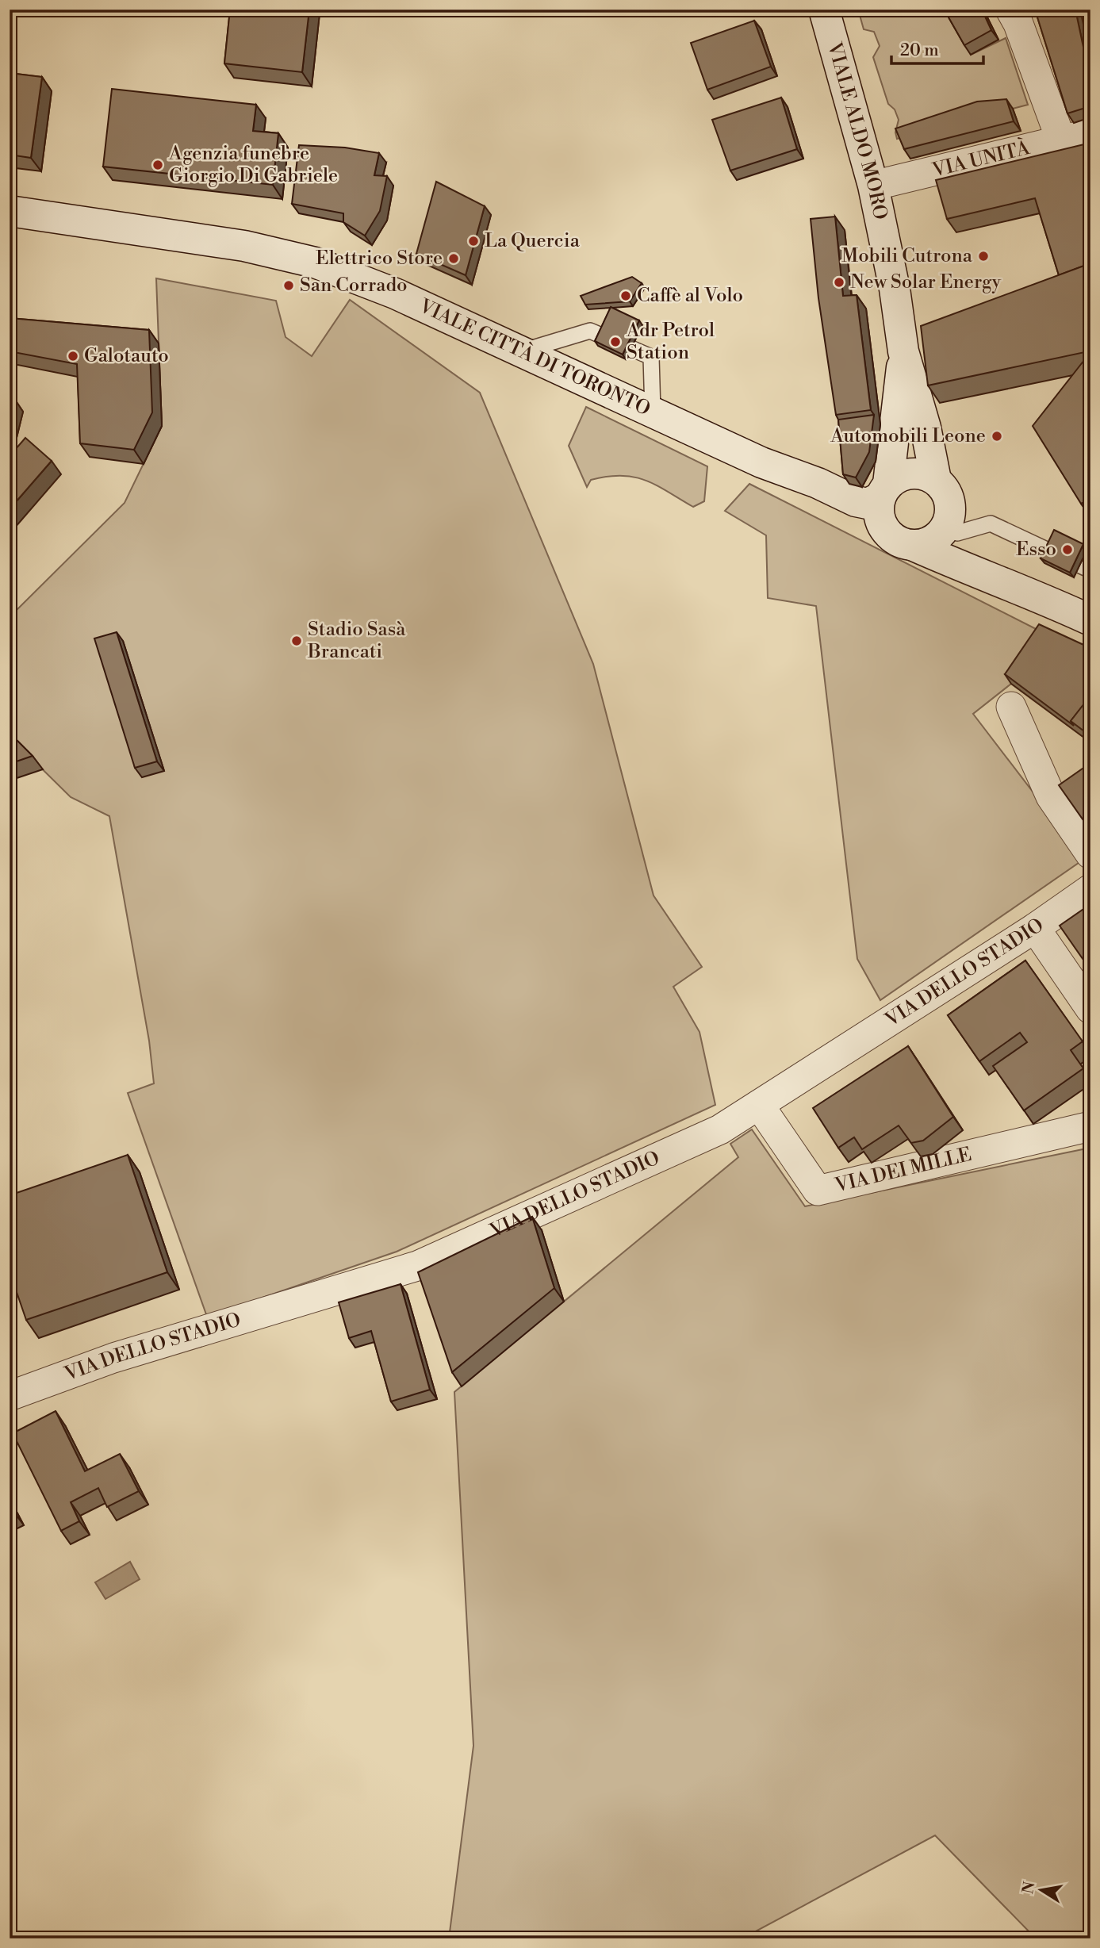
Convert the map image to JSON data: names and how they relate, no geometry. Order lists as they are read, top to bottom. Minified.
{"streets":{"street":["VIALE ALDO MORO","VIA UNITÀ","VIALE CITTÀ DI TORONTO","VIA DELLO STADIO","VIA DEI MILLE"]},"crossings":[["VIALE ALDO MORO","VIA UNITÀ"],["VIA DELLO STADIO","VIA DEI MILLE"]],"places":["Agenzia funebre Giorgio Di Gabriele","La Quercia","Mobili Cutrona","Elettrico Store","New Solar Energy","San Corrado","Caffè al Volo","Adr Petrol Station","Galotauto","Automobili Leone","Esso","Stadio Sasà Brancati"],"scale_bar":"20 m","north":"left"}
